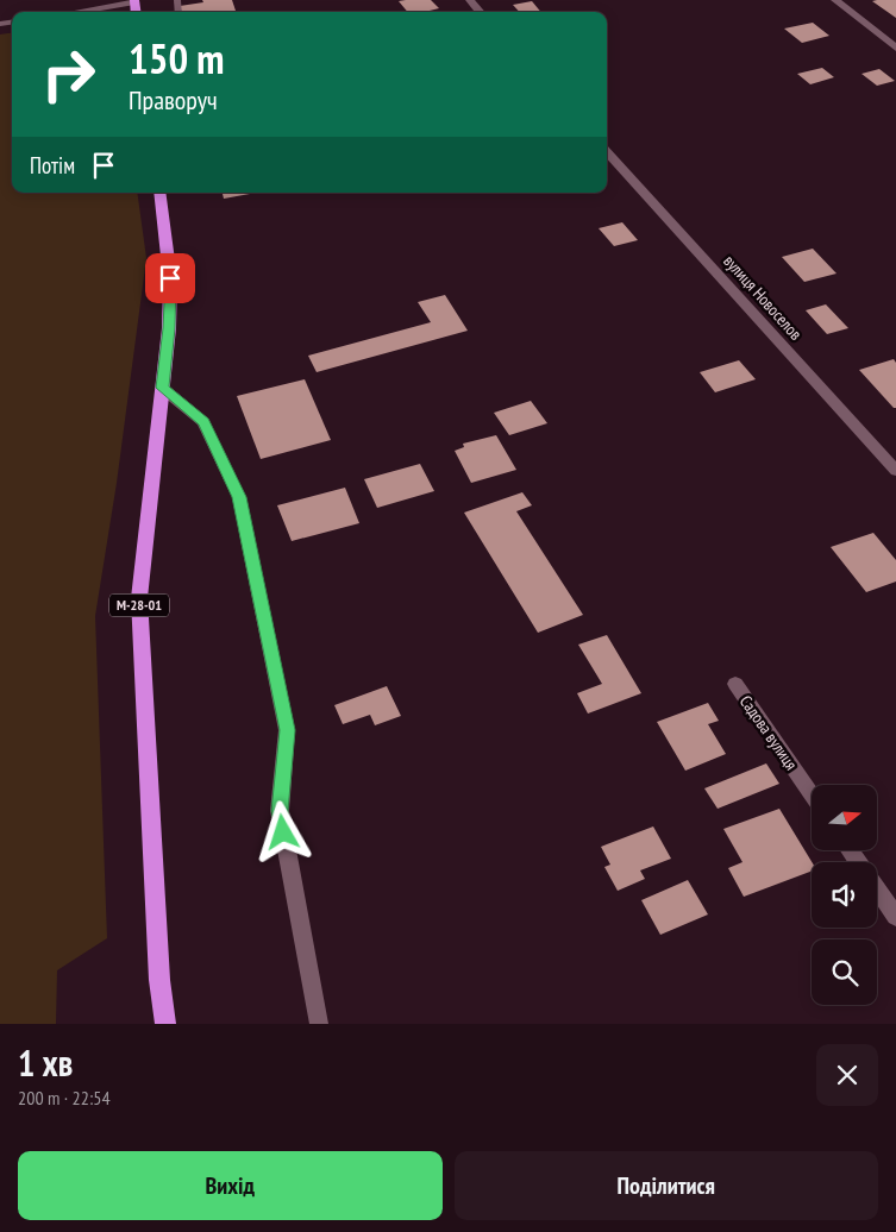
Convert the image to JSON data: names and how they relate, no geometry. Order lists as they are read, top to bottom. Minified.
{"streets":{"highway":["М-28-01"],"street":["вулиця Новоселов","Садова вулиця"]},"north":"right","page":{"turn":["150 m","Праворуч"],"then":"Потім","heading":["1 хв","200 m · 22:54"],"buttons":["Вихід","Поділитися"]}}
